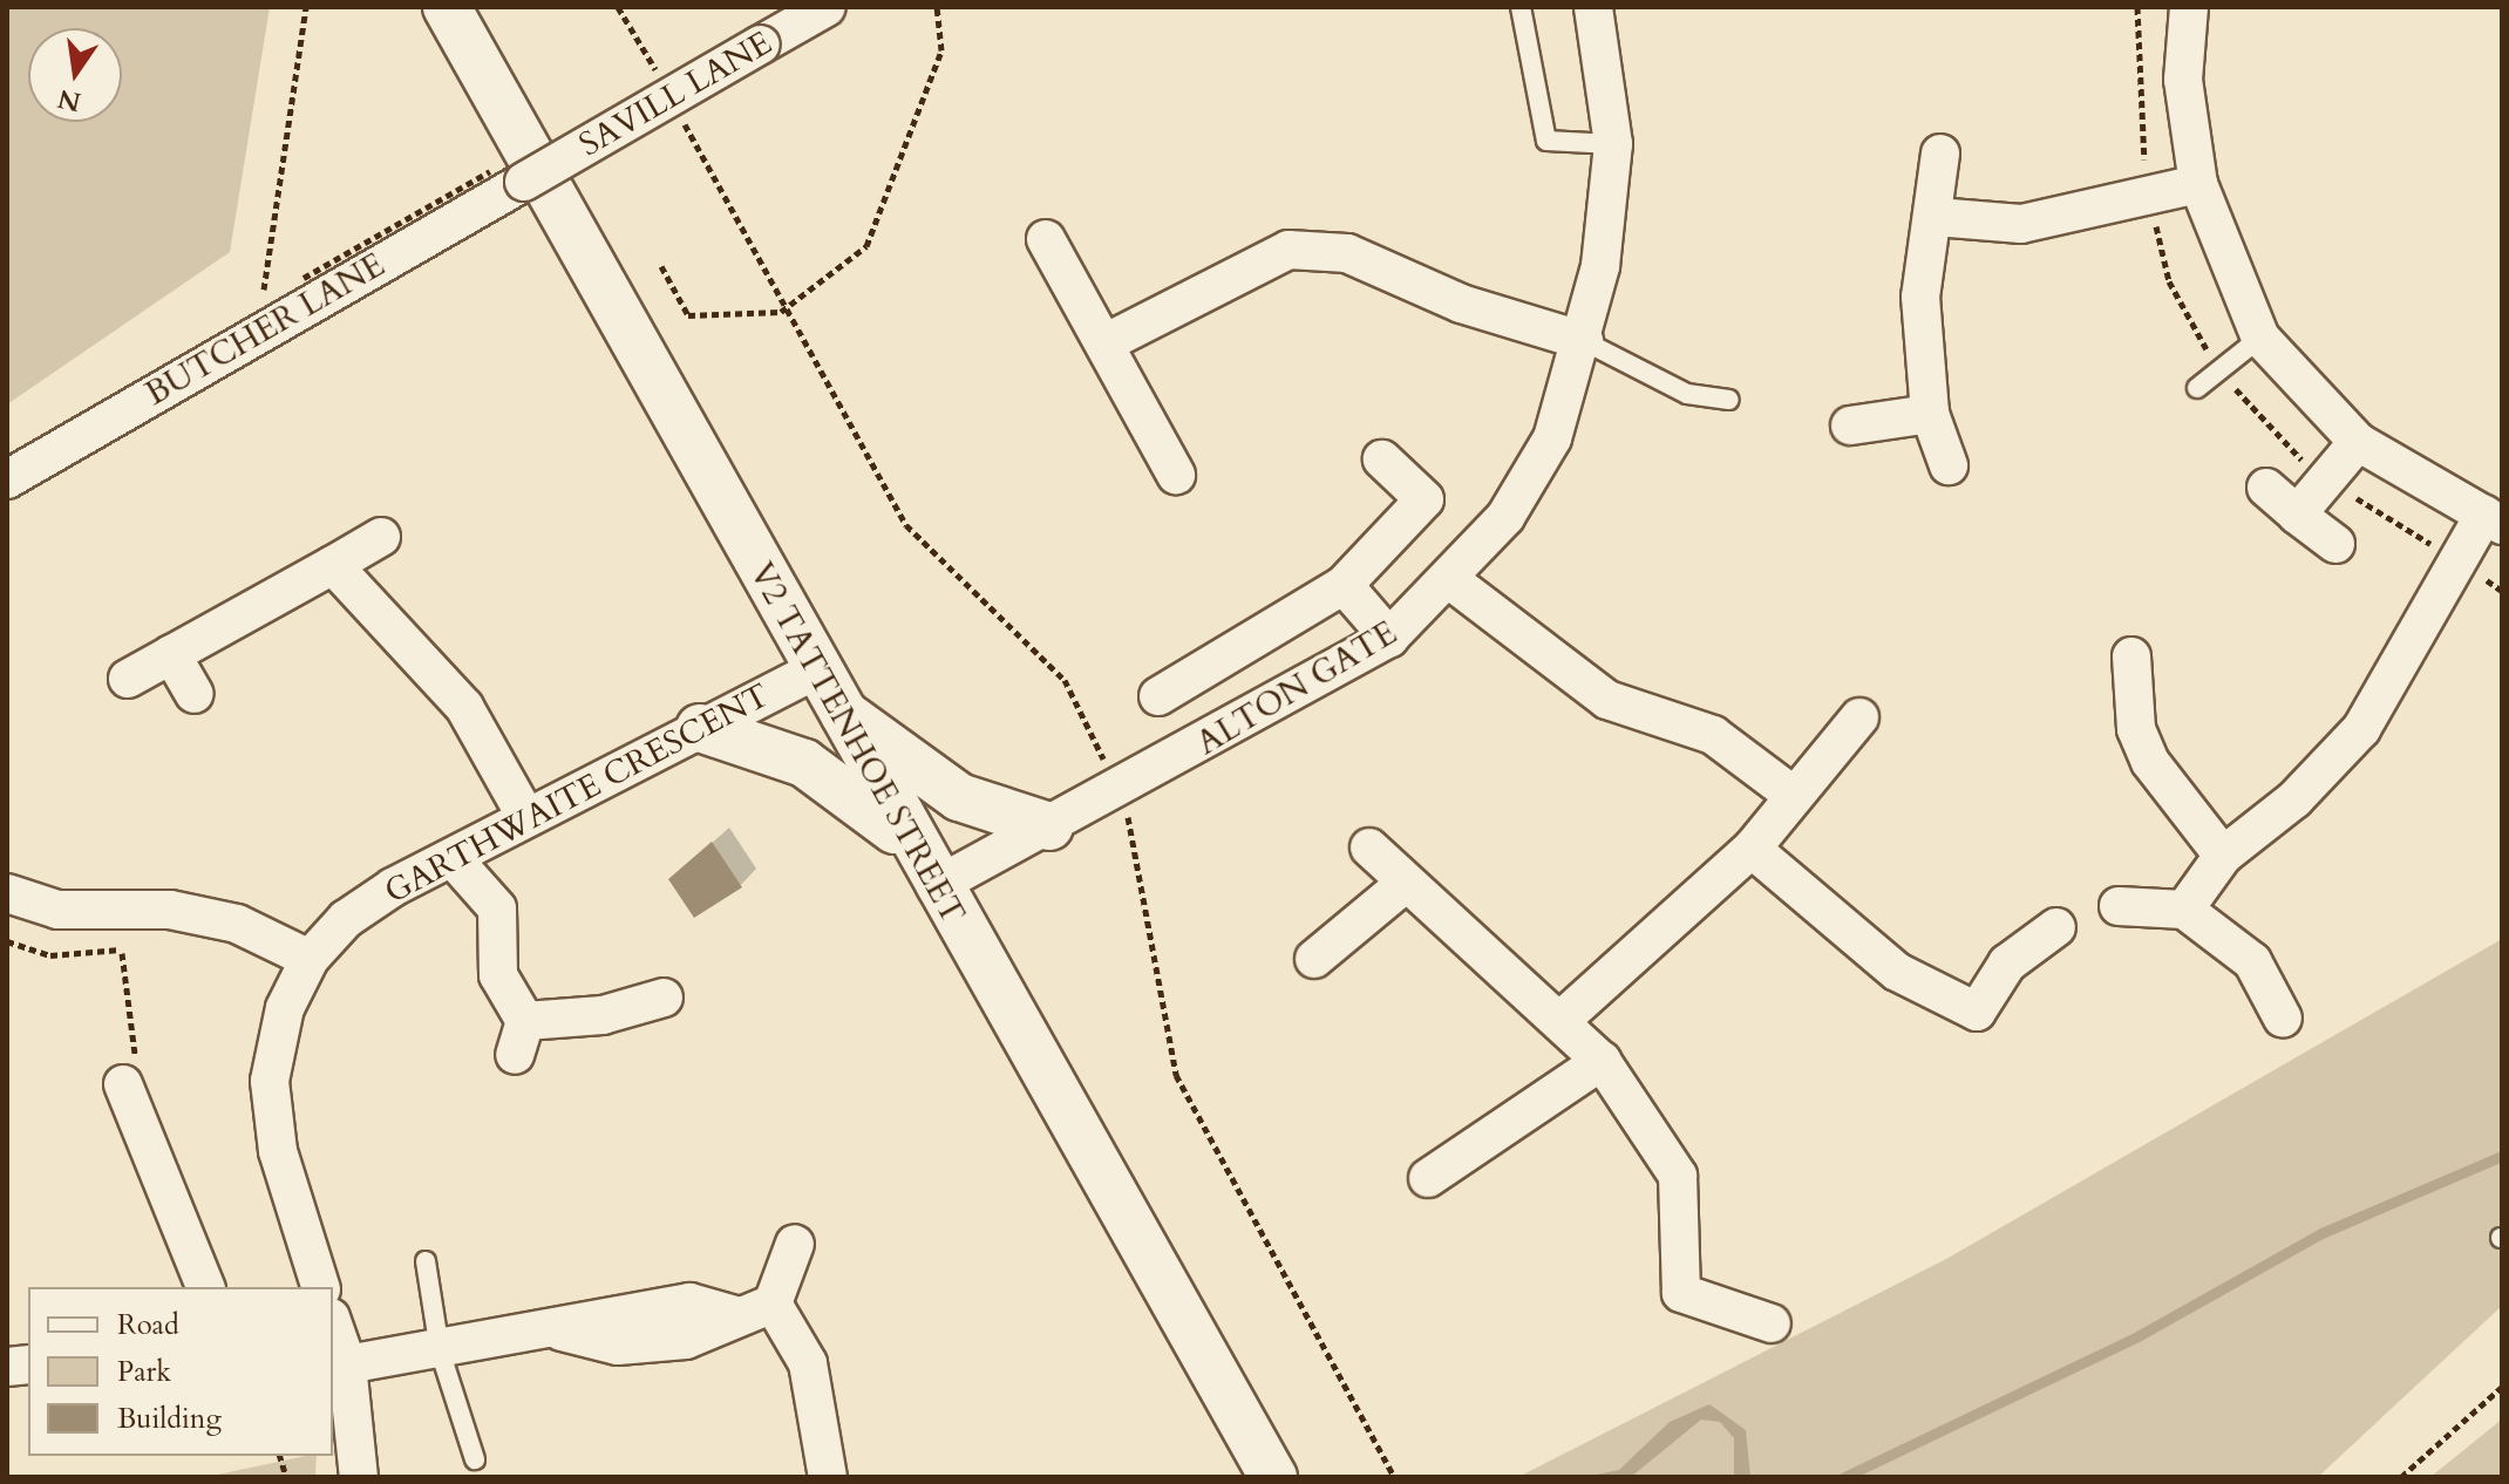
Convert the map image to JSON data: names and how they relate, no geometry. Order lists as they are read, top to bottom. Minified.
{"streets":{"street":["SAVILL LANE","BUTCHER LANE","ALTON GATE","V2 TATTENHOE STREET","GARTHWAITE CRESCENT"]},"crossings":[["SAVILL LANE","BUTCHER LANE"],["ALTON GATE","V2 TATTENHOE STREET"],["V2 TATTENHOE STREET","GARTHWAITE CRESCENT"]],"legend":["Road","Park","Building"],"north":"bottom"}
